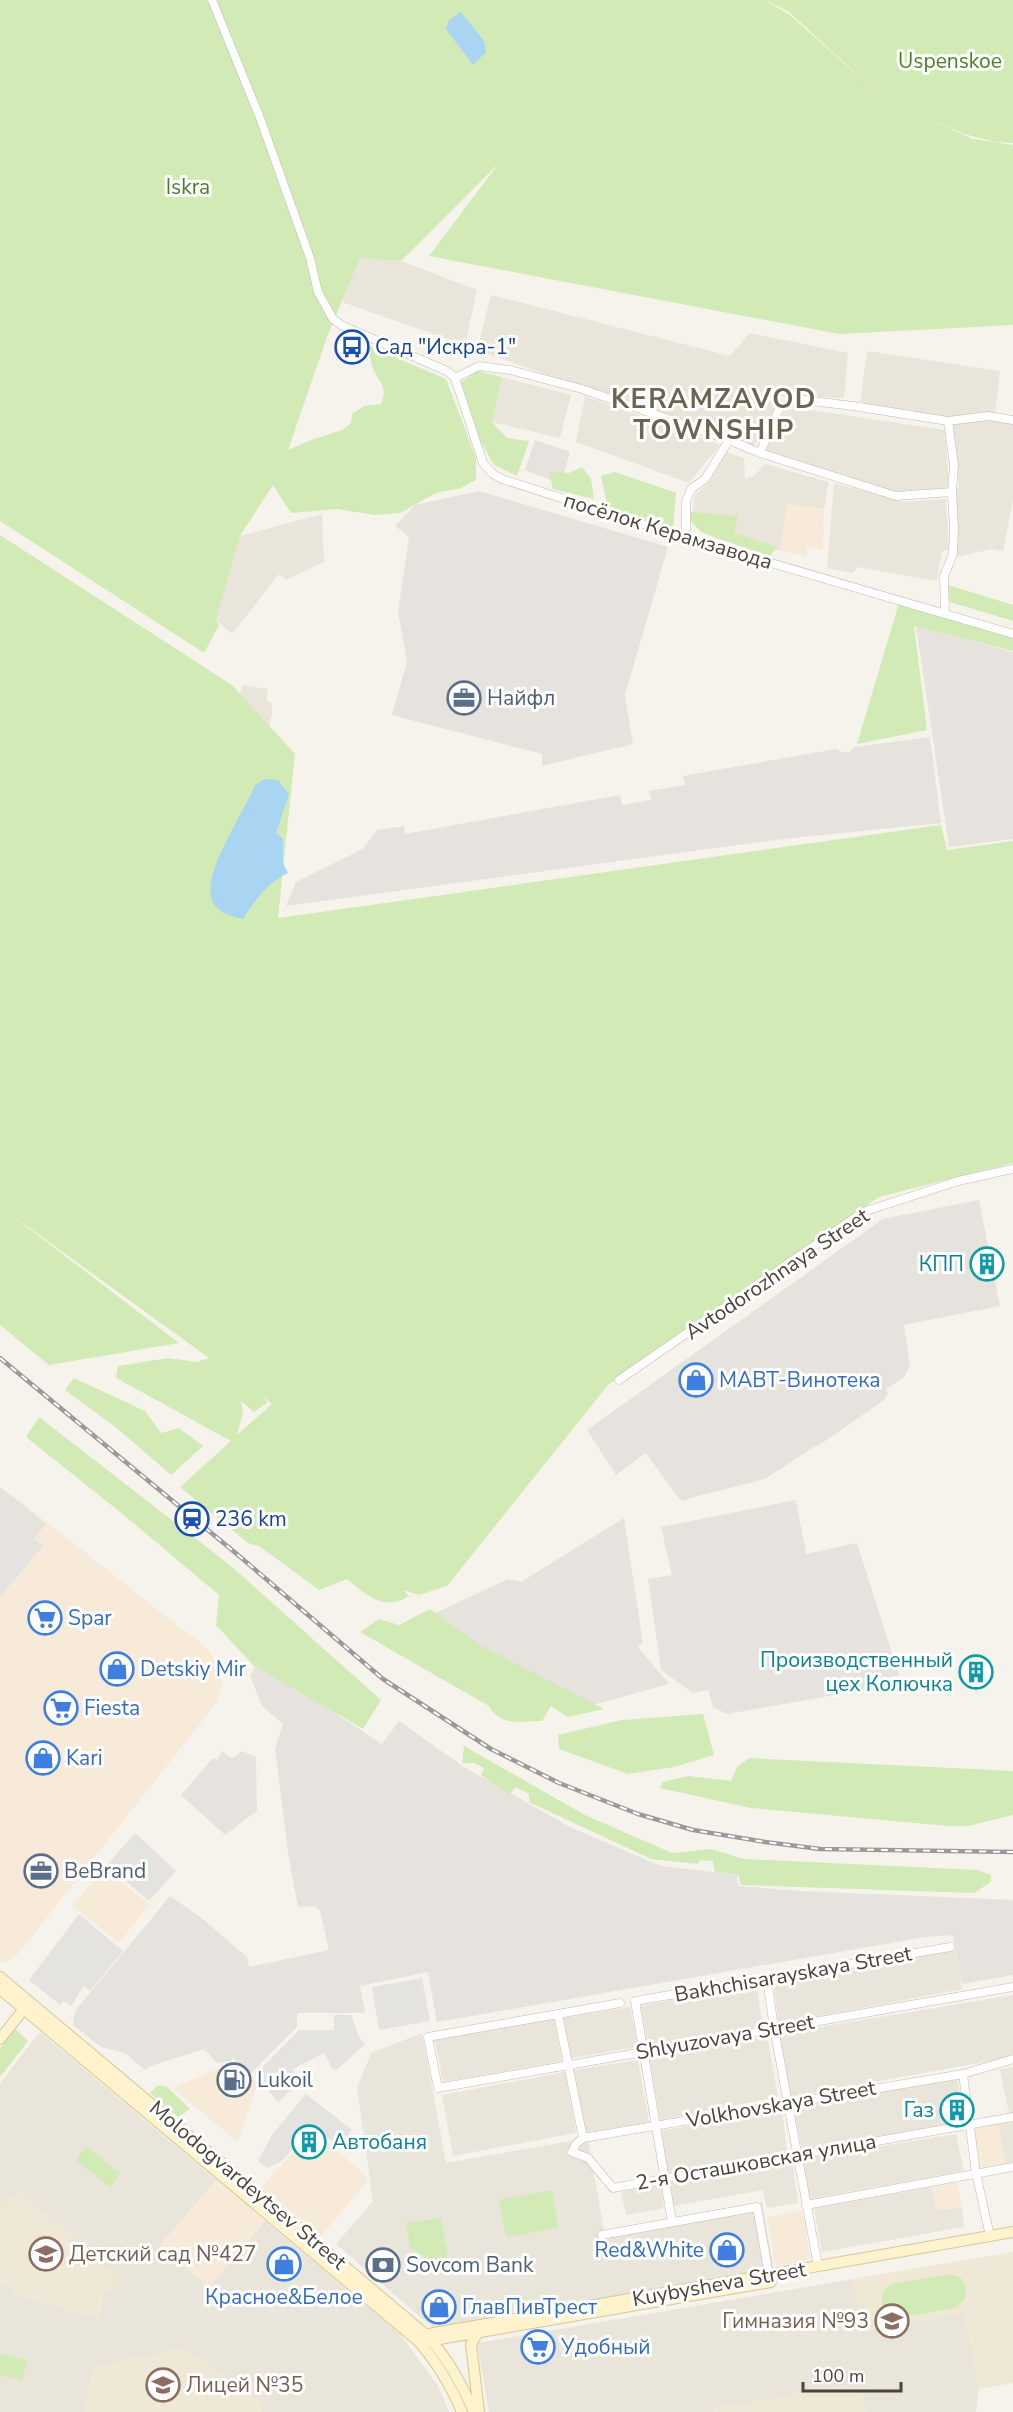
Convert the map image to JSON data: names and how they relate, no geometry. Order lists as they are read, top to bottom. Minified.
{"streets":{"main road":["Molodogvardeytsev Street","Kuybysheva Street"],"street":["посёлок Керамзавода","Avtodorozhnaya Street","Bakhchisarayskaya Street","Shlyuzovaya Street","Volkhovskaya Street","2-я Осташковская улица"]},"crossings":[["Bakhchisarayskaya Street","Shlyuzovaya Street"],["Volkhovskaya Street","2-я Осташковская улица"],["Molodogvardeytsev Street","Kuybysheva Street"]],"districts":["KERAMZAVOD TOWNSHIP"],"parks":["Uspenskoe","Iskra"],"places":{"bus stop":["Сад \"Искра-1\""],"office":["Найфл","BeBrand"],"building":["КПП","Производственный цех Колючка","Газ","Автобаня"],"shop":["МАВТ-Винотека","Detskiy Mir","Kari","Red&White","Красное&Белое","ГлавПивТрест"],"station":["236 km"],"supermarket":["Spar","Fiesta","Удобный"],"fuel station":["Lukoil"],"school or university":["Детский сад №427","Гимназия №93","Лицей №35"],"bank":["Sovcom Bank"]},"scale_bar":"100 m"}
